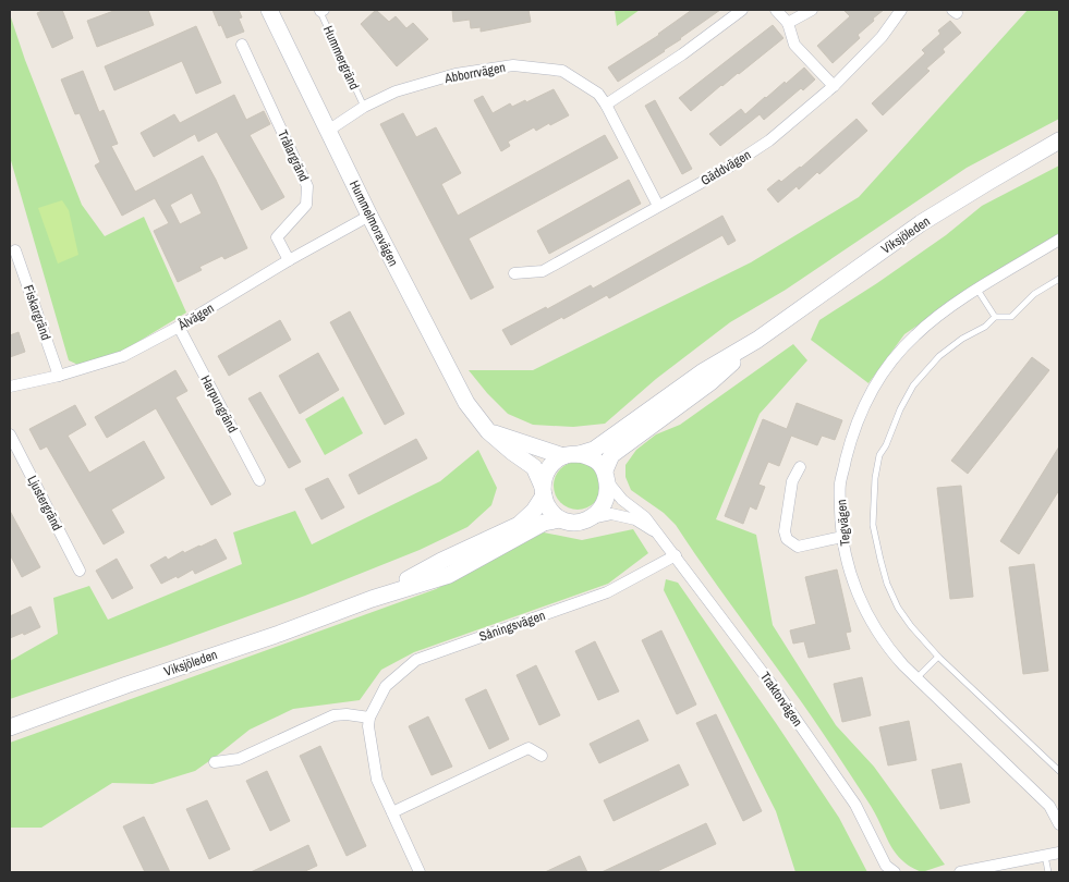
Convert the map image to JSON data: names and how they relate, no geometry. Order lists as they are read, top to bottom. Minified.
{"streets":{"main road":["Hummelmoravägen","Viksjöleden"],"street":["Abborrvägen","Trålargränd","Gäddvägen","Fiskargränd","Ålvägen","Harpungränd","Ljustergränd","Tegvägen","Såningsvägen","Traktorvägen"],"lane":["Hummergränd"]},"crossings":[["Hummergränd","Abborrvägen"],["Abborrvägen","Gäddvägen"],["Abborrvägen","Hummelmoravägen"],["Trålargränd","Ålvägen"],["Hummelmoravägen","Viksjöleden"],["Hummelmoravägen","Ålvägen"],["Hummelmoravägen","Traktorvägen"],["Viksjöleden","Traktorvägen"],["Fiskargränd","Ålvägen"],["Ålvägen","Harpungränd"],["Såningsvägen","Traktorvägen"]]}
